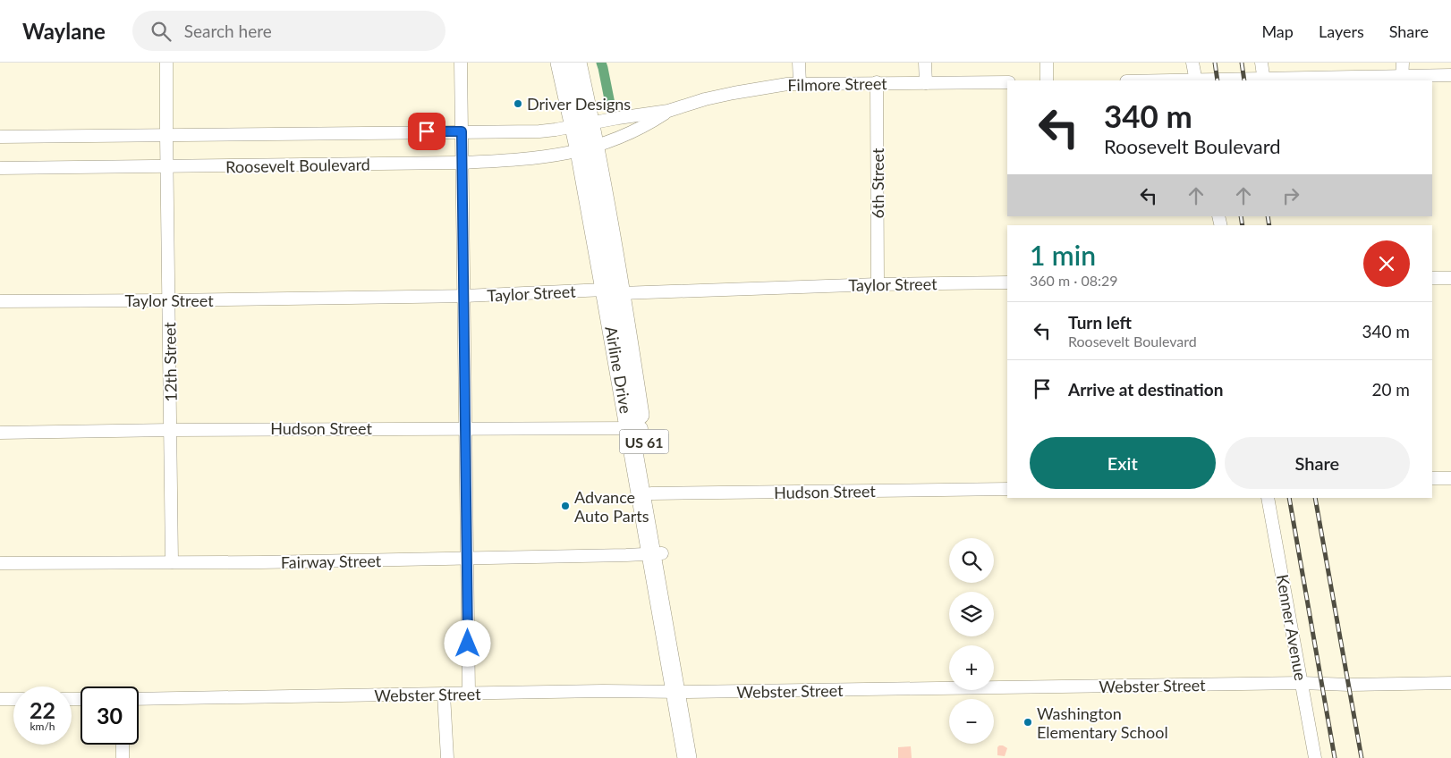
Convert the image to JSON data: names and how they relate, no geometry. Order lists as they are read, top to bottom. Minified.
{"streets":{"highway":["Airline Drive","US 61"],"street":["Filmore Street","Roosevelt Boulevard","6th Street","Taylor Street","12th Street","Hudson Street","Fairway Street","Kenner Avenue","Webster Street"]},"crossings":[["Filmore Street","Roosevelt Boulevard"],["Filmore Street","6th Street"],["Filmore Street","Airline Drive"],["Roosevelt Boulevard","12th Street"],["Roosevelt Boulevard","Airline Drive"],["6th Street","Taylor Street"],["Taylor Street","12th Street"],["Taylor Street","Airline Drive"],["12th Street","Hudson Street"],["12th Street","Fairway Street"],["Airline Drive","Hudson Street"],["Airline Drive","Fairway Street"],["Airline Drive","Webster Street"],["Kenner Avenue","Webster Street"]],"places":["Driver Designs","Advance Auto Parts","Washington Elementary School"],"page":{"header":"Waylane","search":"Search here","nav":["Map","Layers","Share"],"turn":["340 m","Roosevelt Boulevard"],"heading":["1 min","360 m · 08:29"],"list":[{"name":"Turn left","note":"Roosevelt Boulevard","value":"340 m"},{"name":"Arrive at destination","value":"20 m"}],"buttons":["Exit","Share"],"map_buttons":["+","−"],"speed":"22 km/h","limit":"30"}}
